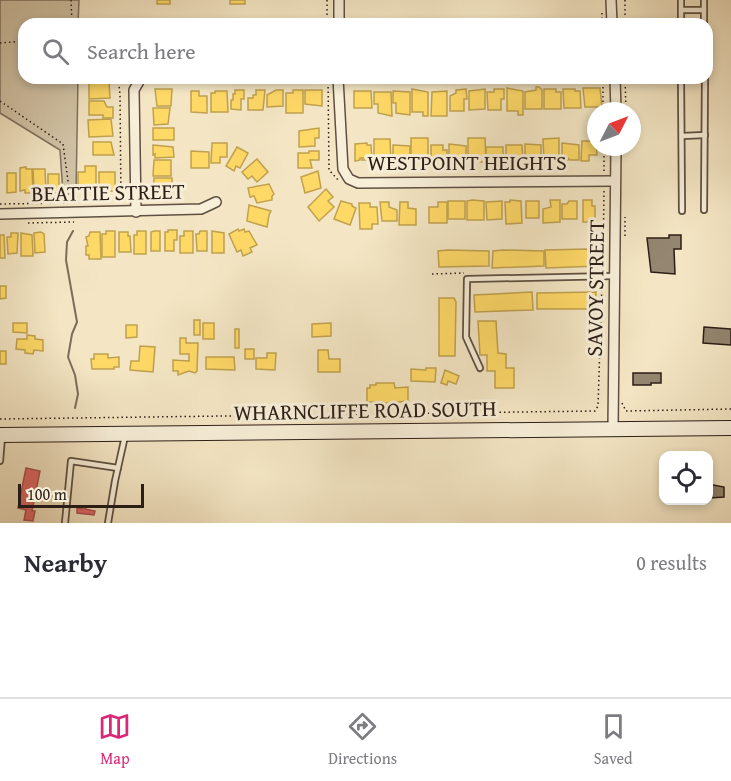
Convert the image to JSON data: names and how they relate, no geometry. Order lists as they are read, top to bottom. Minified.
{"streets":{"main road":["WHARNCLIFFE ROAD SOUTH"],"street":["WESTPOINT HEIGHTS","BEATTIE STREET","SAVOY STREET"]},"crossings":[["WESTPOINT HEIGHTS","SAVOY STREET"],["SAVOY STREET","WHARNCLIFFE ROAD SOUTH"]],"scale_bar":"100 m","north":"top right","page":{"search":"Search here","scale":"100 m","heading":["Nearby","0 results"],"nav":["Map","Directions","Saved"]}}
